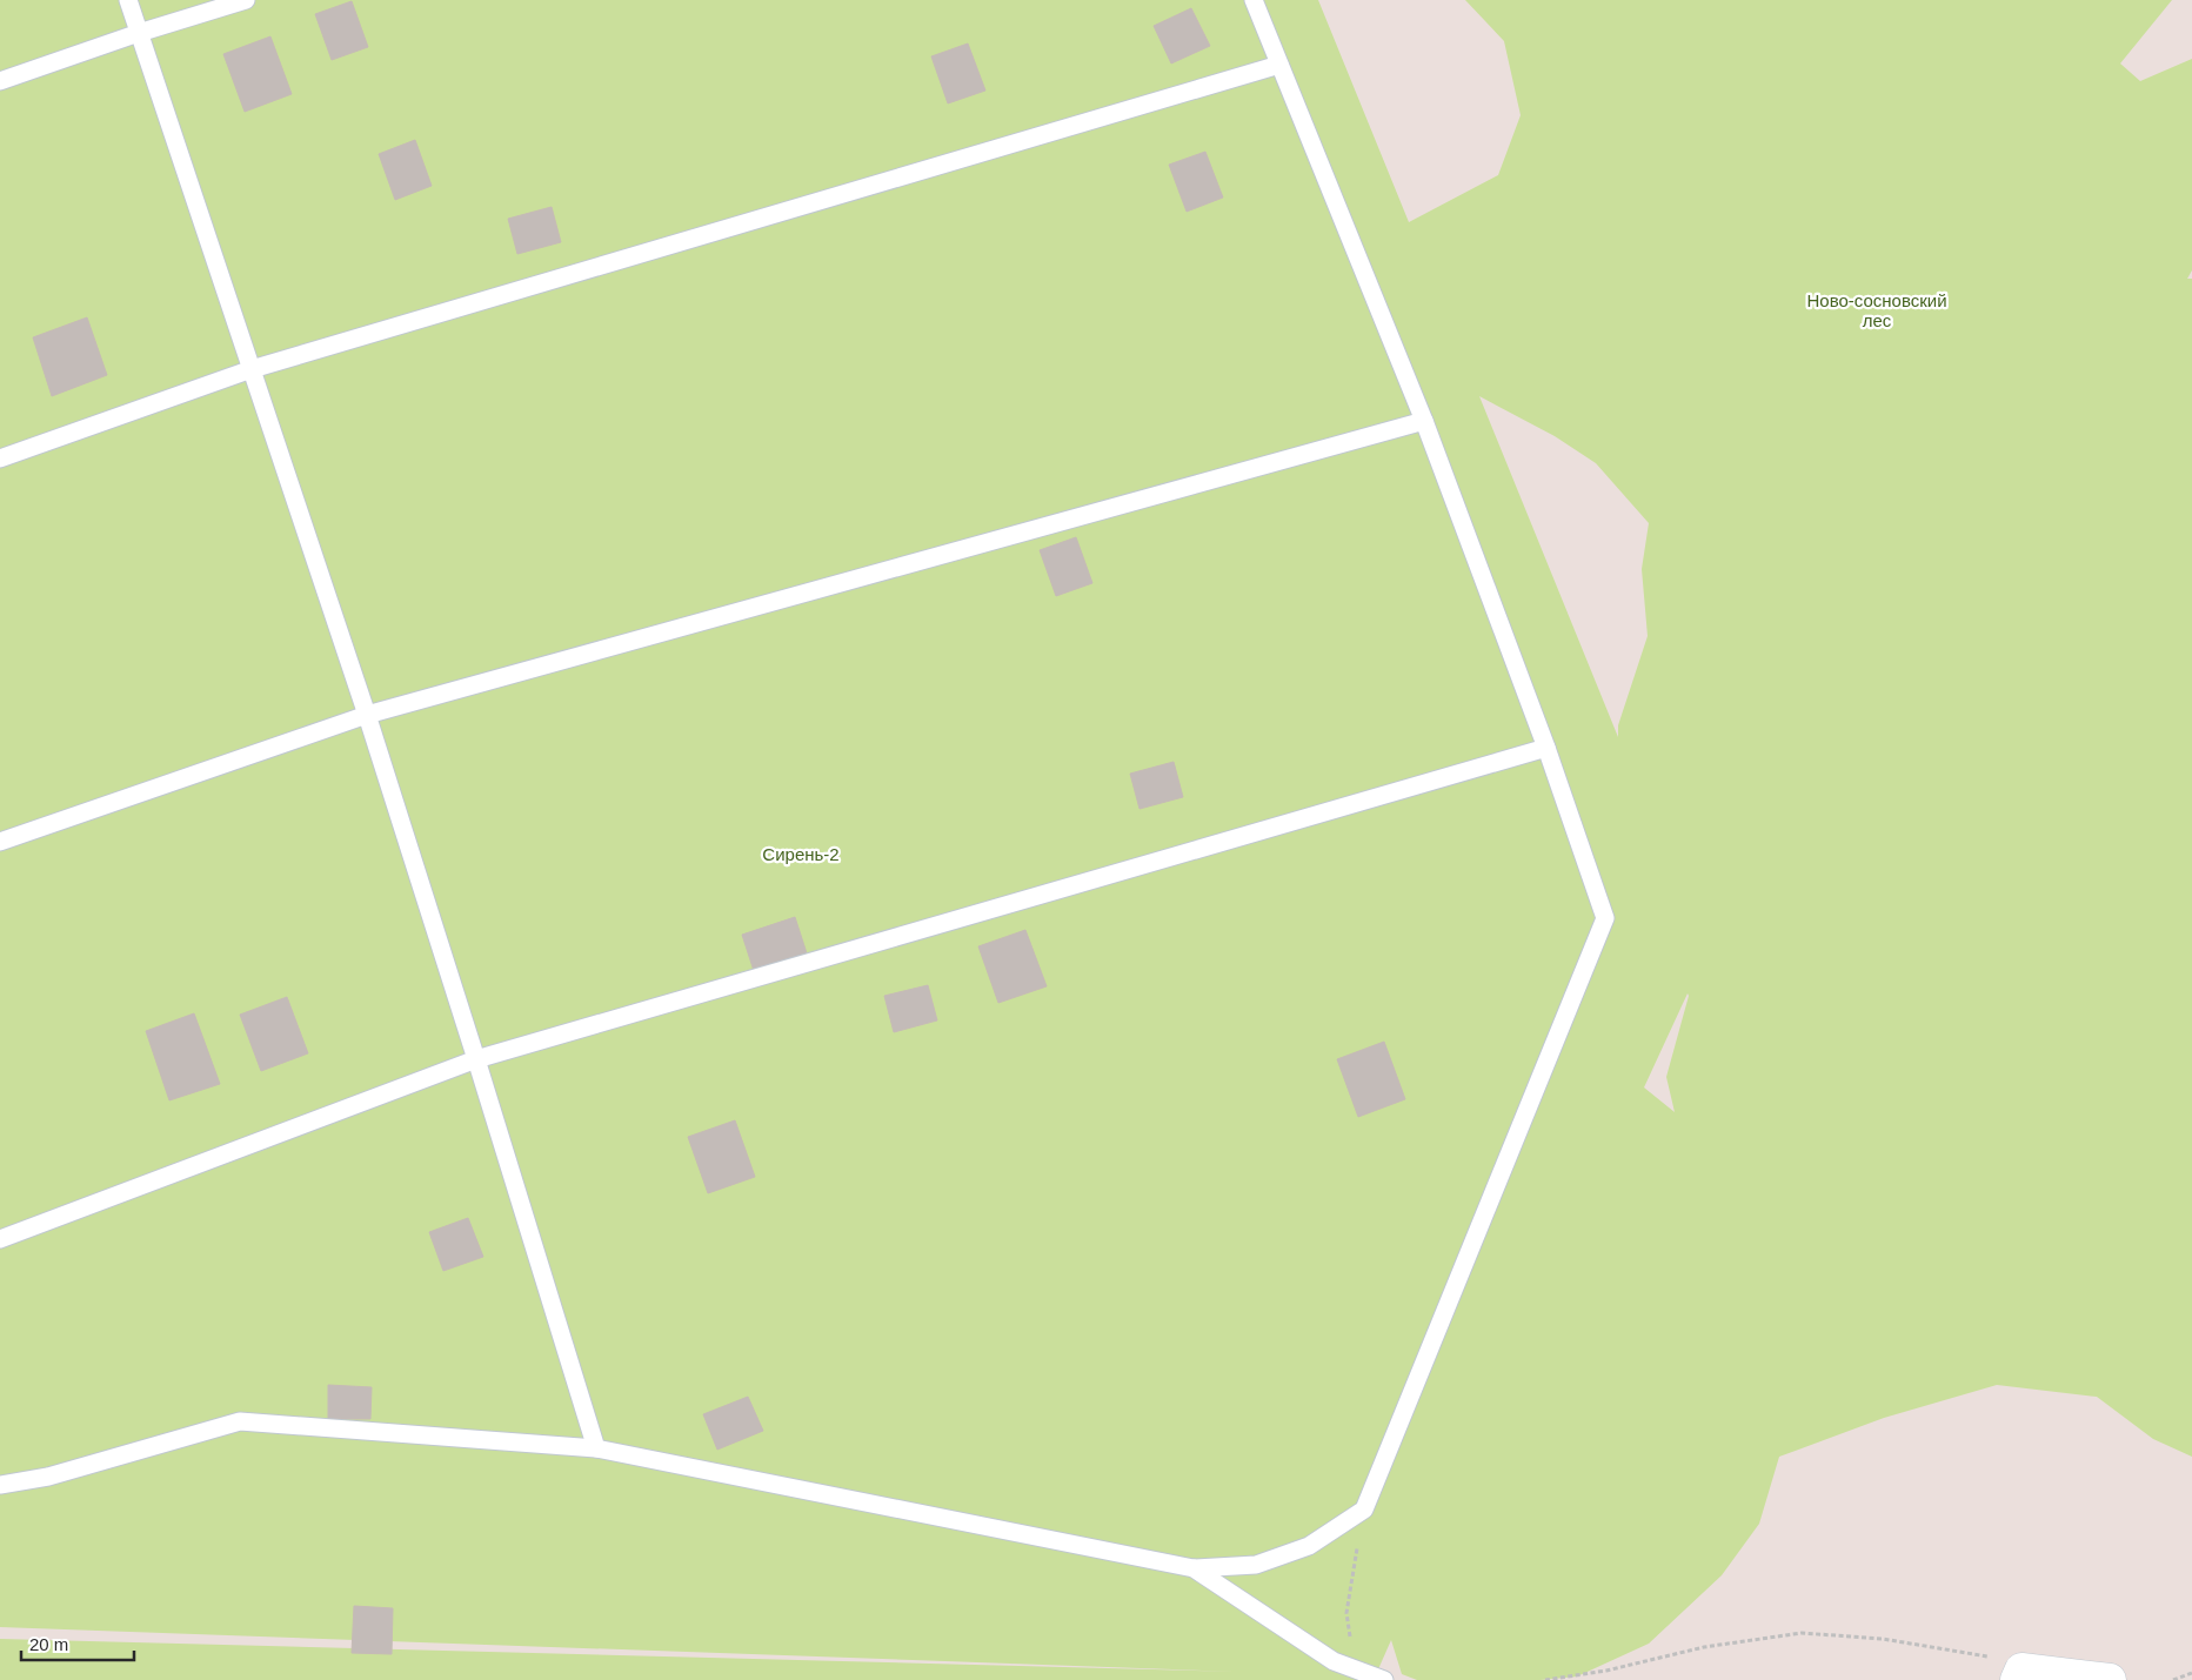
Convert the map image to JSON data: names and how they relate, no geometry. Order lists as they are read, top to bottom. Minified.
{"parks":["Ново-сосновский лес","Сирень-2"],"scale_bar":"20 m"}
